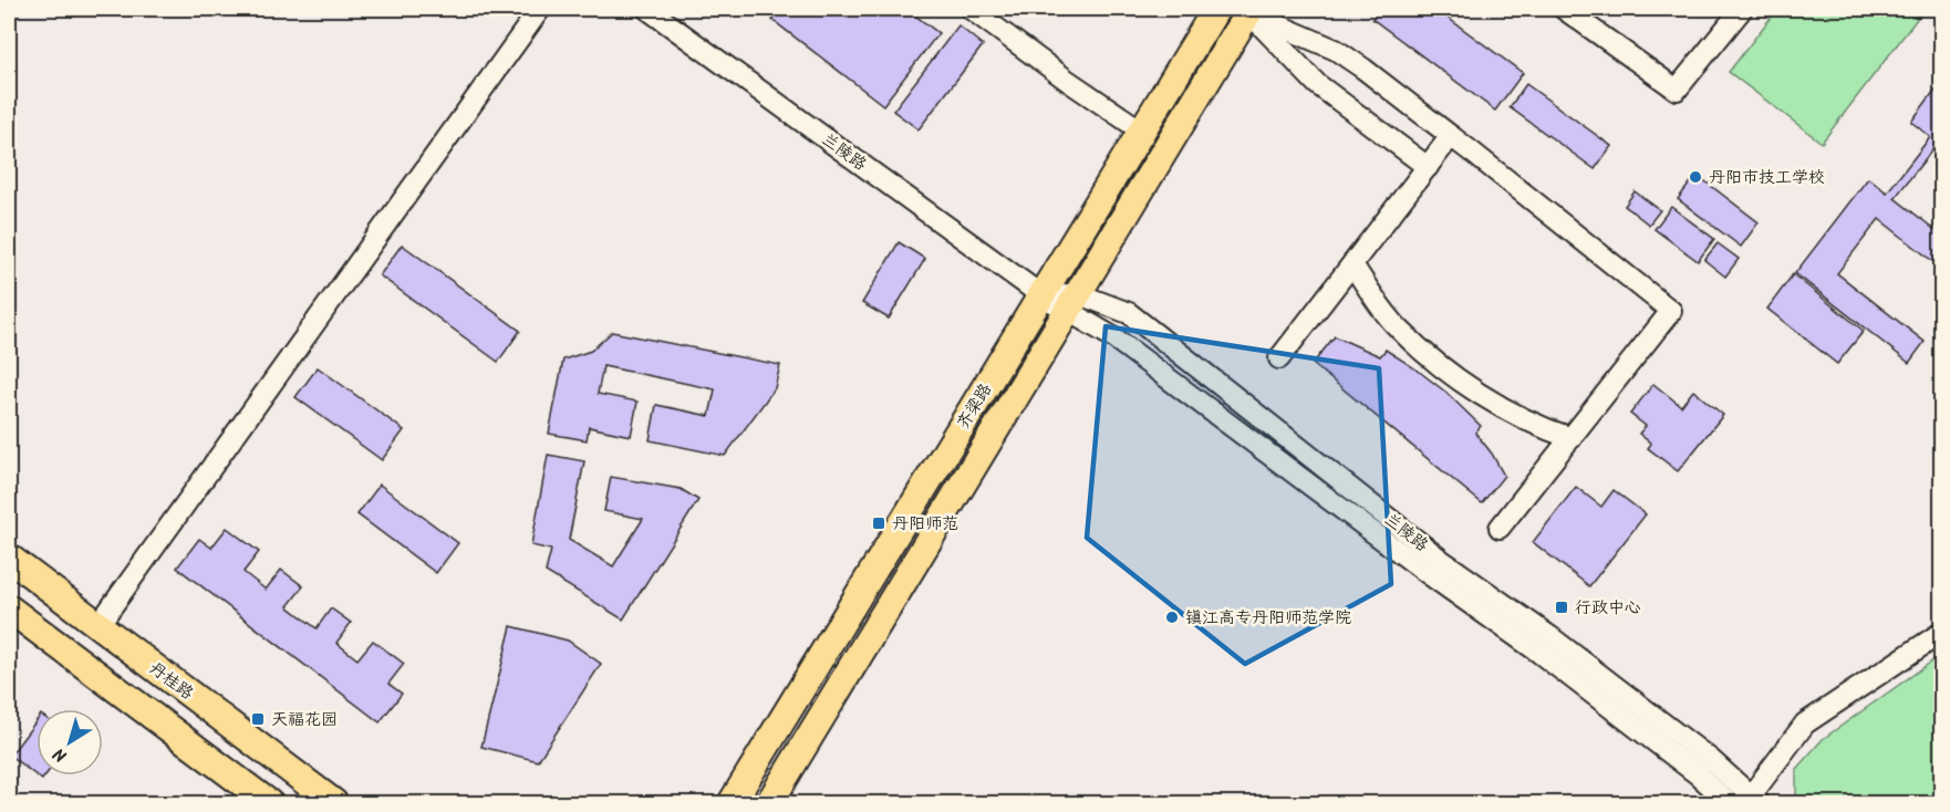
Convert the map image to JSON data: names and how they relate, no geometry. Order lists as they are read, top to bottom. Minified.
{"streets":{"main road":["齐梁路","丹桂路"],"street":["兰陵路"]},"crossings":[["兰陵路","齐梁路"]],"places":{"other":["丹阳市技工学校","镇江高专丹阳师范学院"],"transit":["丹阳师范","行政中心","天福花园"]},"north":"bottom left"}
